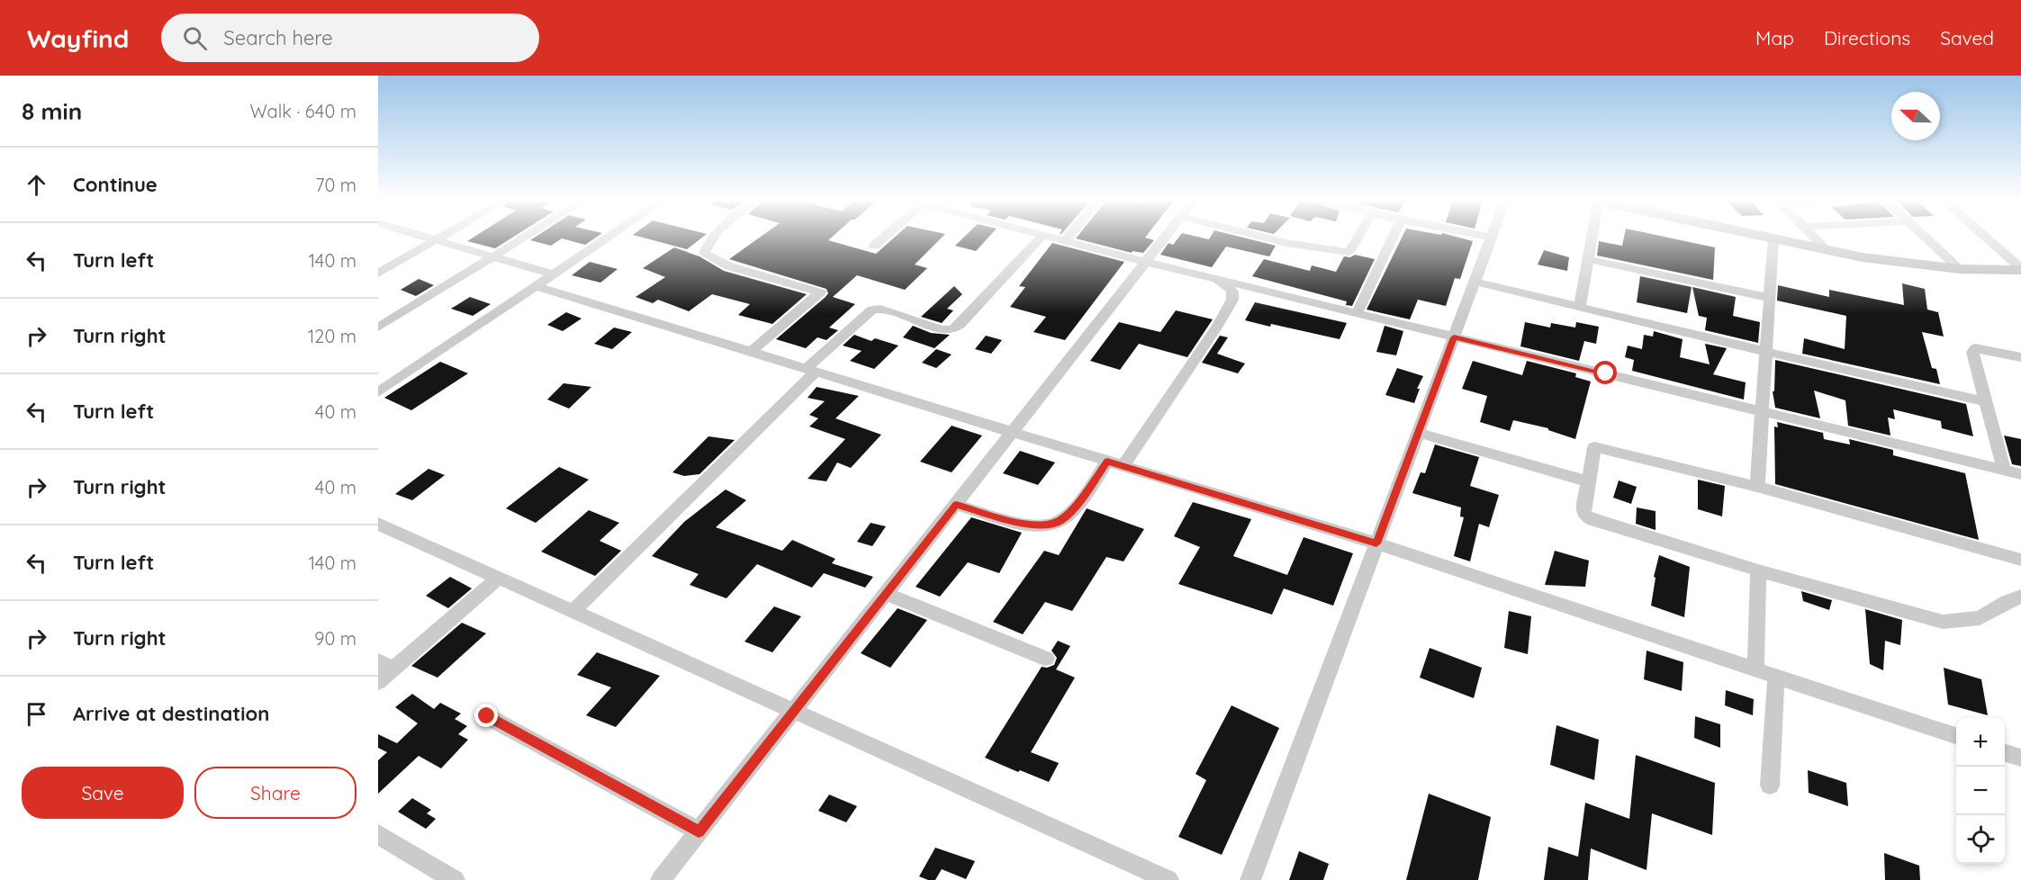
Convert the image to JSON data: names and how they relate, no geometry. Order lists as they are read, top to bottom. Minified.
{"north":"left","page":{"header":"Wayfind","search":"Search here","nav":["Map","Directions","Saved"],"heading":["8 min","Walk · 640 m"],"list":[["Continue","70 m"],["Turn left","140 m"],["Turn right","120 m"],["Turn left","40 m"],["Turn right","40 m"],["Turn left","140 m"],["Turn right","90 m"],"Arrive at destination"],"map_buttons":["+","−"],"buttons":["Save","Share"]}}
